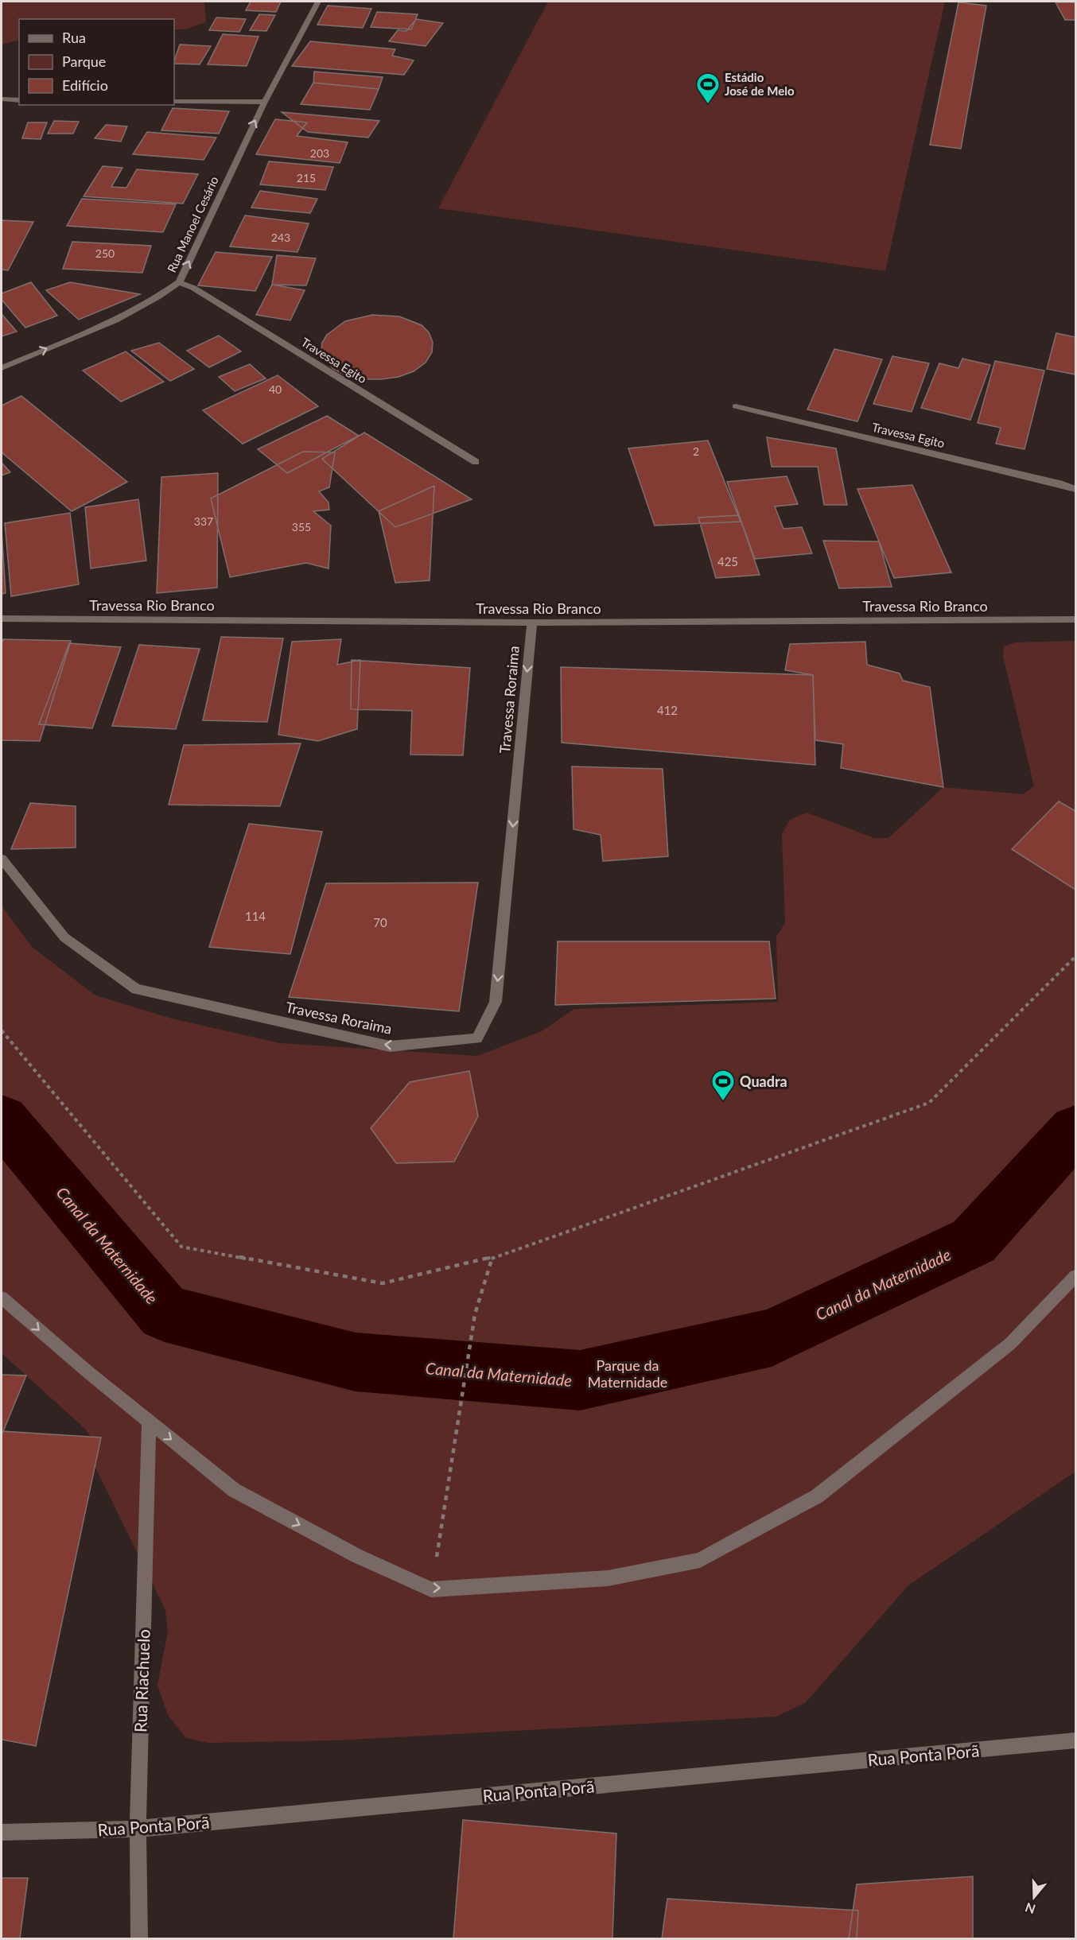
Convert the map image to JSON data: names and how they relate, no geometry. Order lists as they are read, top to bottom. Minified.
{"streets":{"street":["Rua Manoel Cesário","Travessa Egito","Travessa Rio Branco","Travessa Roraima","Rua Riachuelo","Rua Ponta Porã"]},"crossings":[["Rua Manoel Cesário","Travessa Egito"],["Travessa Rio Branco","Travessa Roraima"],["Rua Riachuelo","Rua Ponta Porã"]],"one_way":["Rua Manoel Cesário"],"water":["Canal da Maternidade"],"parks":["Parque da Maternidade"],"places":{"sports":["Estádio José de Melo","Quadra"]},"house_numbers":["203","215","243","250","40","2","337","355","425","412","114","70"],"legend":["Rua","Parque","Edifício"],"north":"bottom"}
